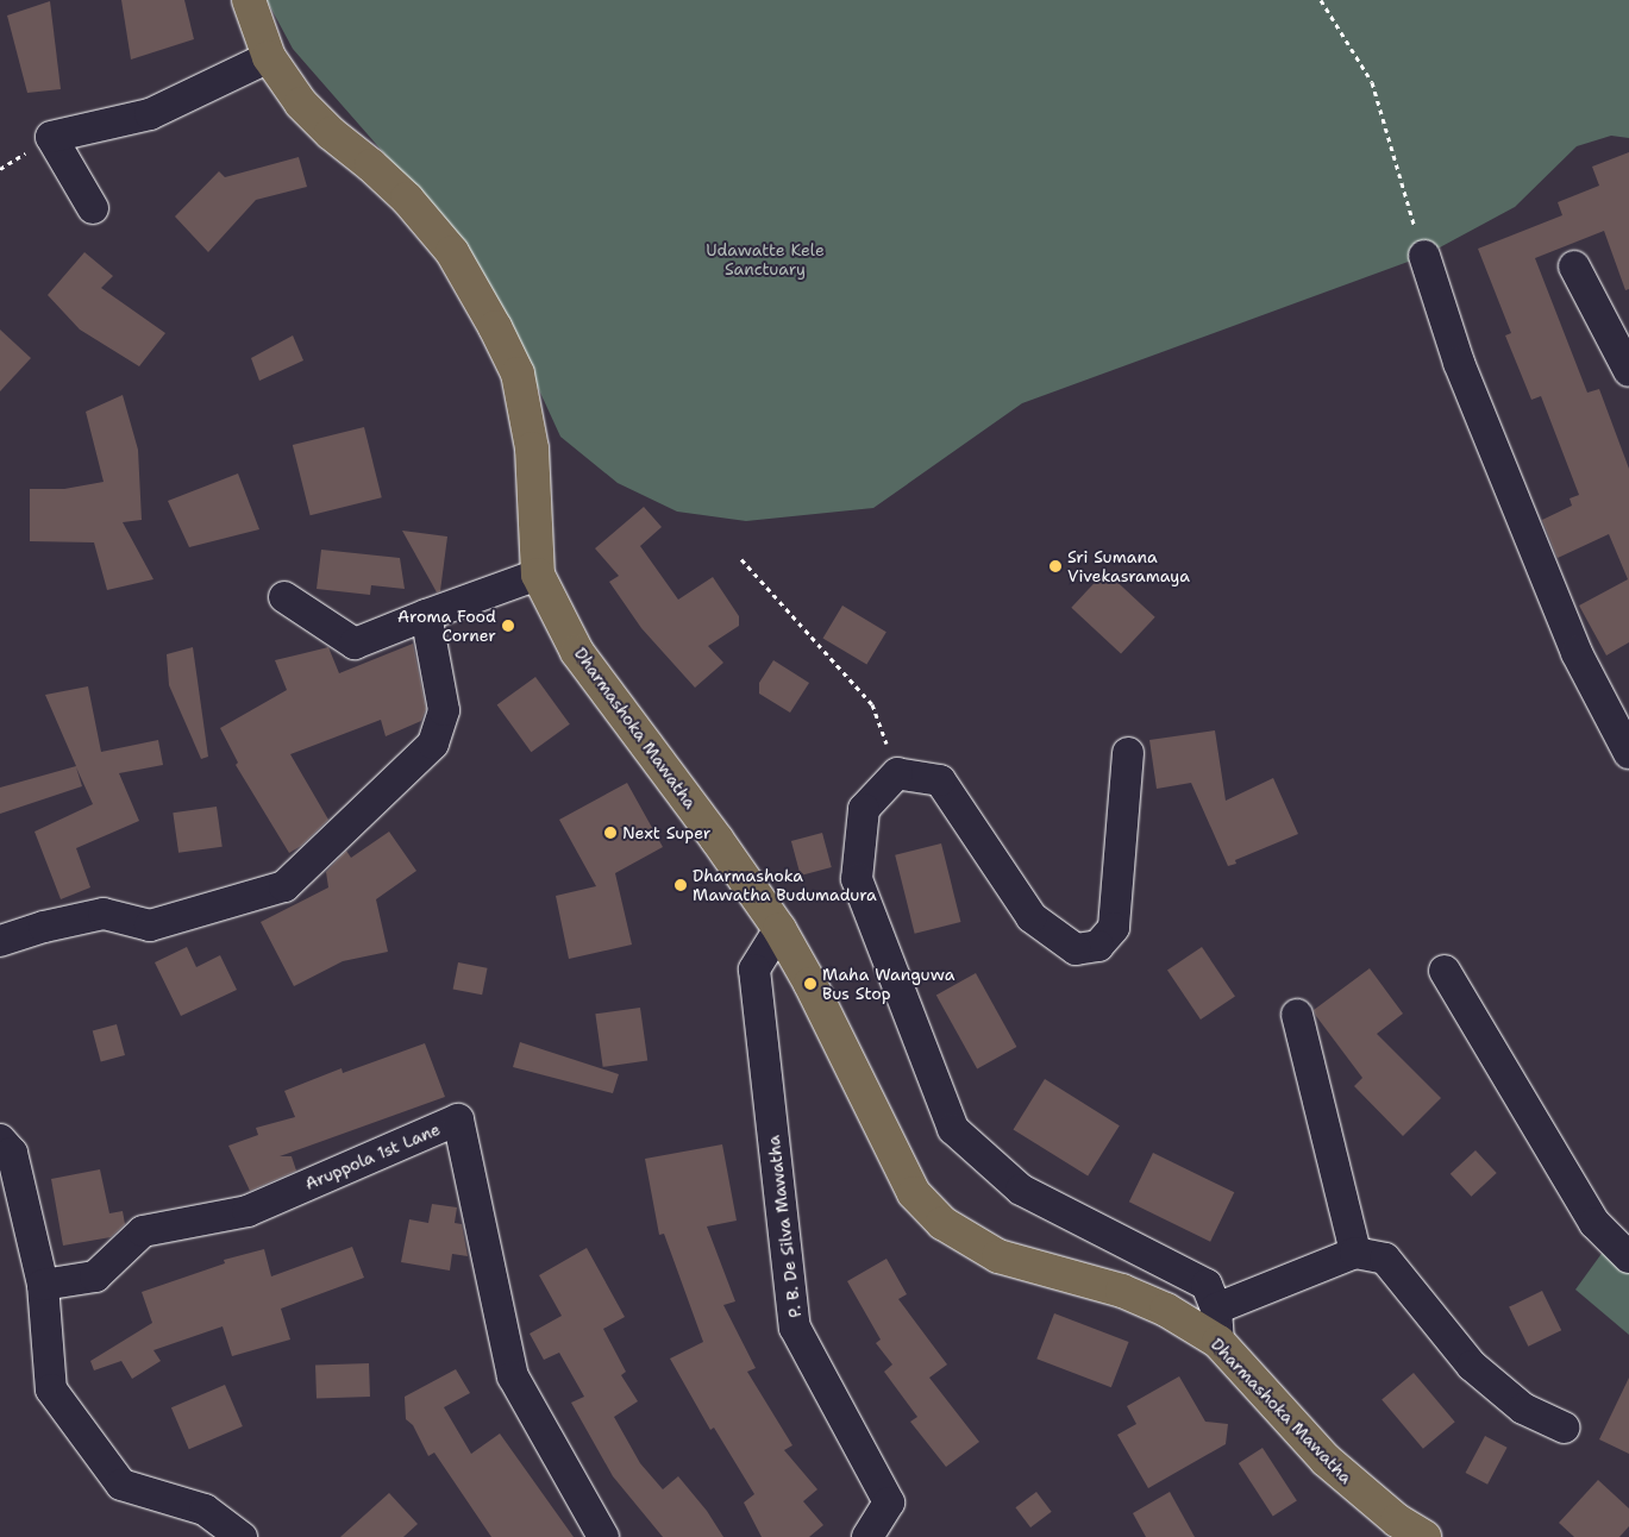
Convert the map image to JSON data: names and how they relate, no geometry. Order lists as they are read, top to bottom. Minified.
{"streets":{"main road":["Dharmashoka Mawatha"],"street":["Aruppola 1st Lane","P. B. De Silva Mawatha"]},"crossings":[["Dharmashoka Mawatha","P. B. De Silva Mawatha"]],"parks":["Udawatte Kele Sanctuary"],"places":["Sri Sumana Vivekasramaya","Aroma Food Corner","Next Super","Dharmashoka Mawatha Budumadura","Maha Wanguwa Bus Stop"]}
